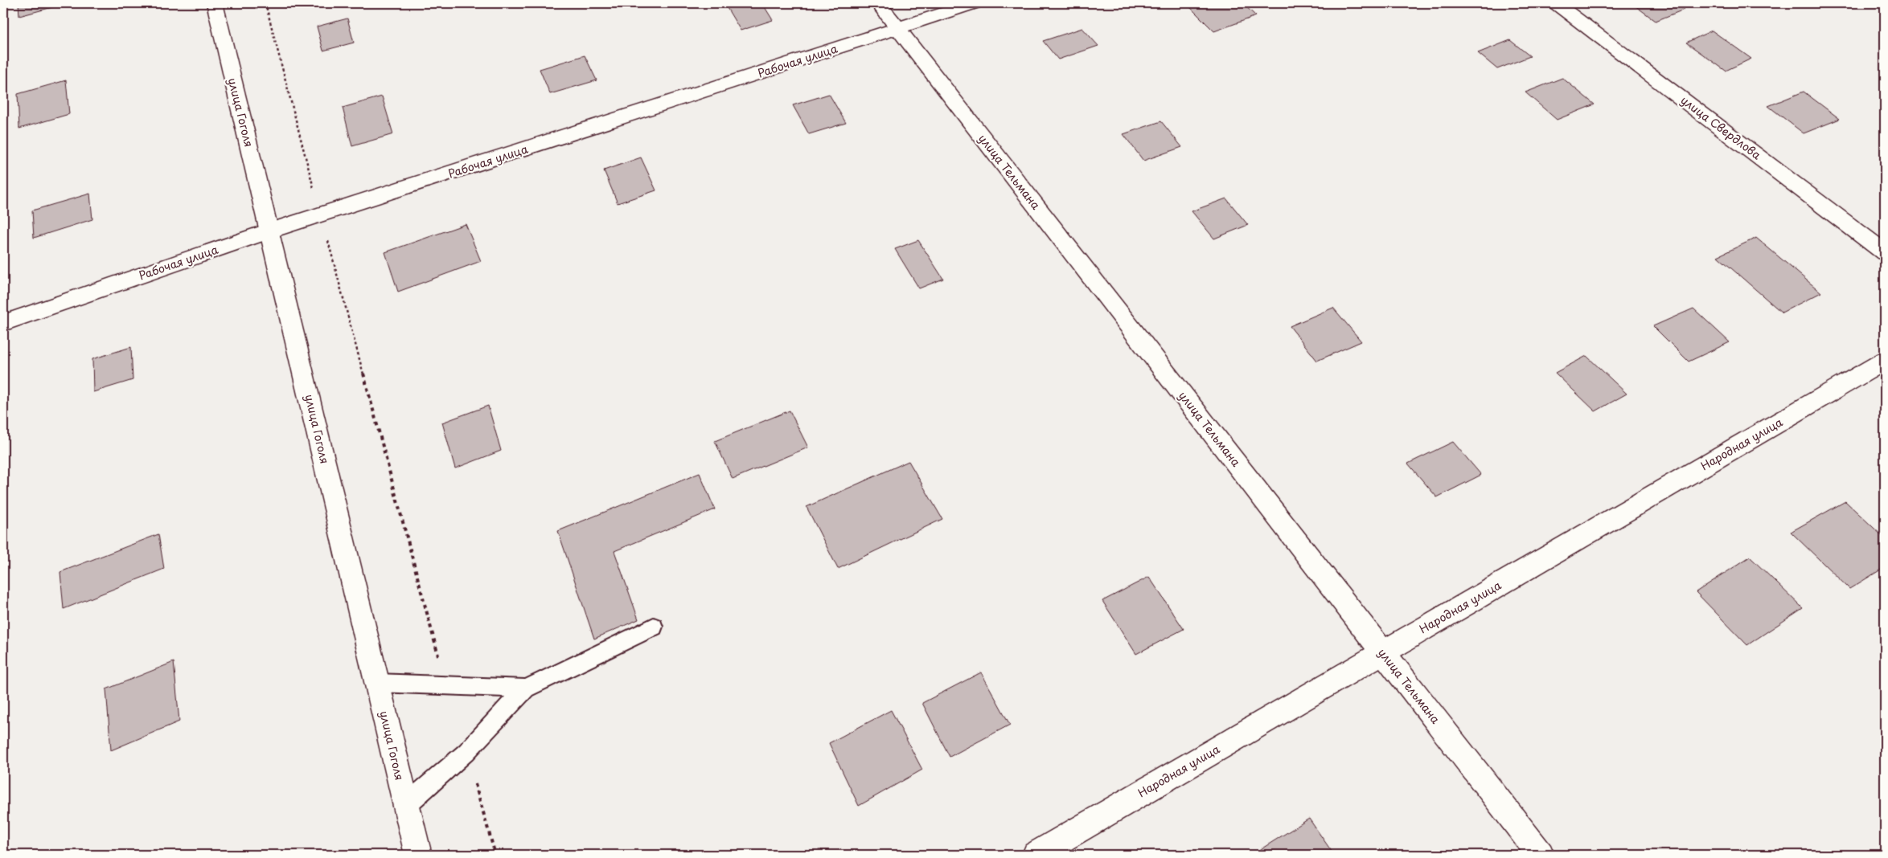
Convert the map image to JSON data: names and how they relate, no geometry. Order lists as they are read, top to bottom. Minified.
{"streets":{"street":["Рабочая улица","улица Гоголя","улица Свердлова","улица Тельмана","Народная улица"]},"crossings":[["Рабочая улица","улица Гоголя"],["Рабочая улица","улица Тельмана"],["улица Тельмана","Народная улица"]]}
